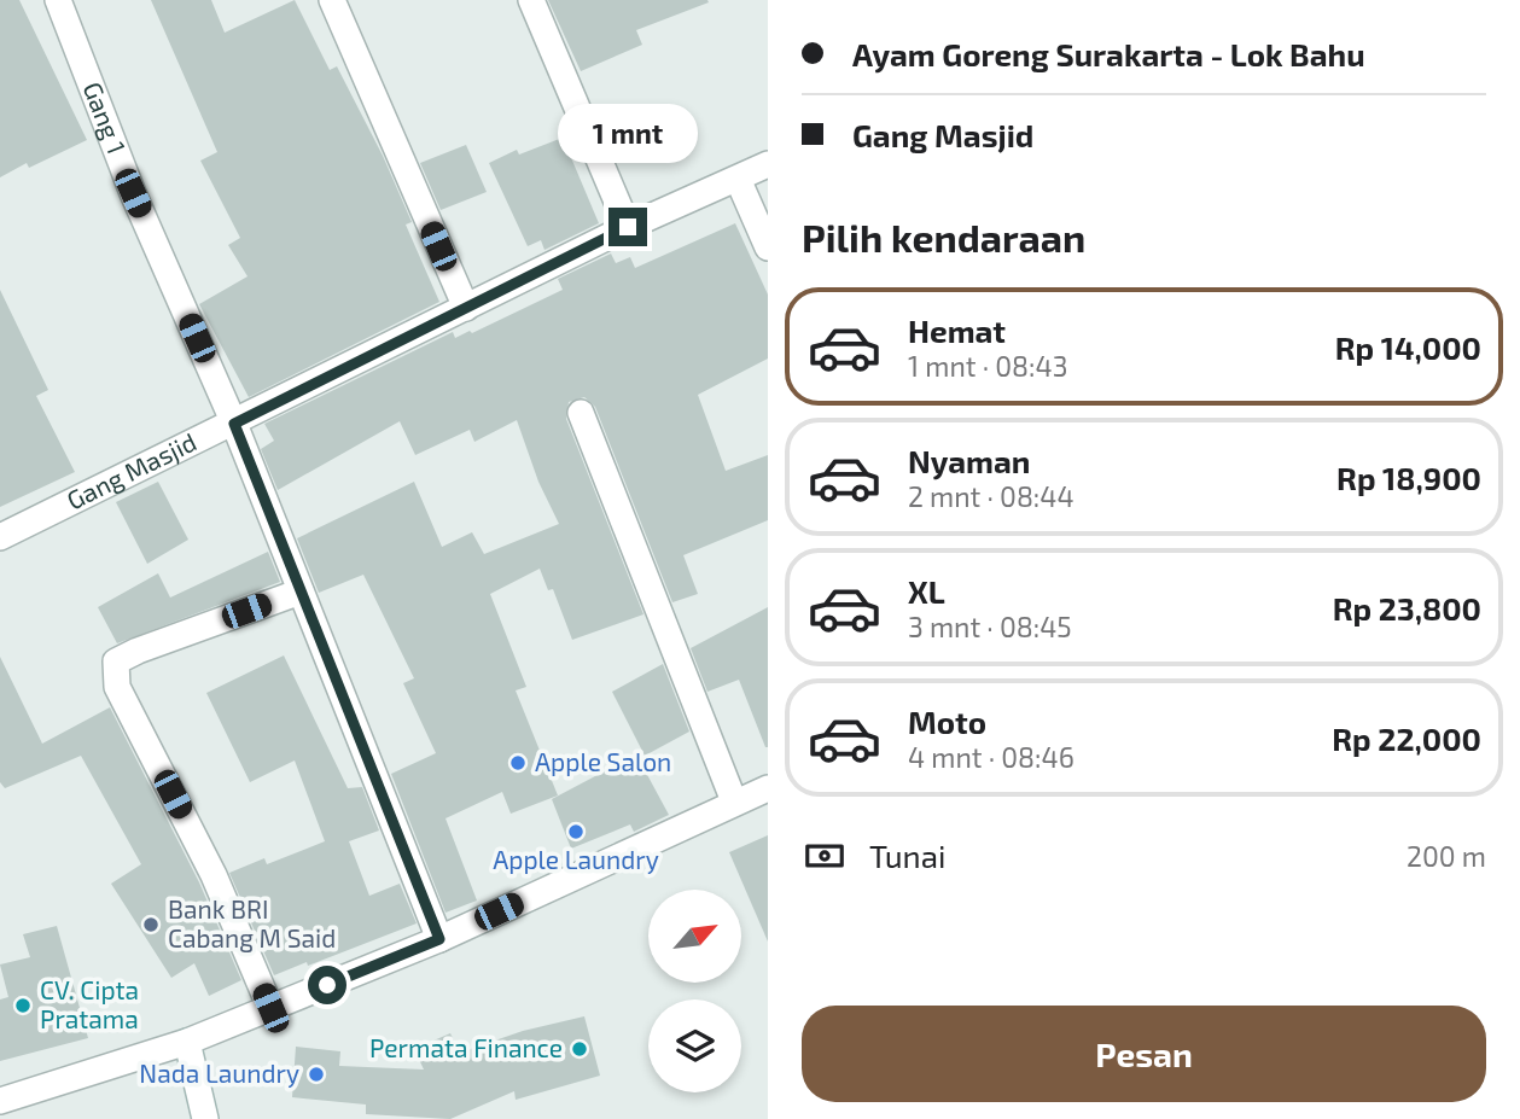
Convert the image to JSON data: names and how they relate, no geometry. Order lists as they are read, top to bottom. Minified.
{"streets":{"street":["Gang 1","Gang Masjid"]},"crossings":[["Gang 1","Gang Masjid"]],"places":["Apple Salon","Apple Laundry","Bank BRI Cabang M Said","CV. Cipta Pratama","Permata Finance","Nada Laundry"],"north":"top right","page":{"banner":["Ayam Goreng Surakarta - Lok Bahu","Gang Masjid"],"bubble":"1 mnt","heading":"Pilih kendaraan","list":[{"name":"Hemat","note":"1 mnt · 08:43","value":"Rp 14,000"},{"name":"Nyaman","note":"2 mnt · 08:44","value":"Rp 18,900"},{"name":"XL","note":"3 mnt · 08:45","value":"Rp 23,800"},{"name":"Moto","note":"4 mnt · 08:46","value":"Rp 22,000"}],"pay":["Tunai","200 m"],"buttons":"Pesan"}}
